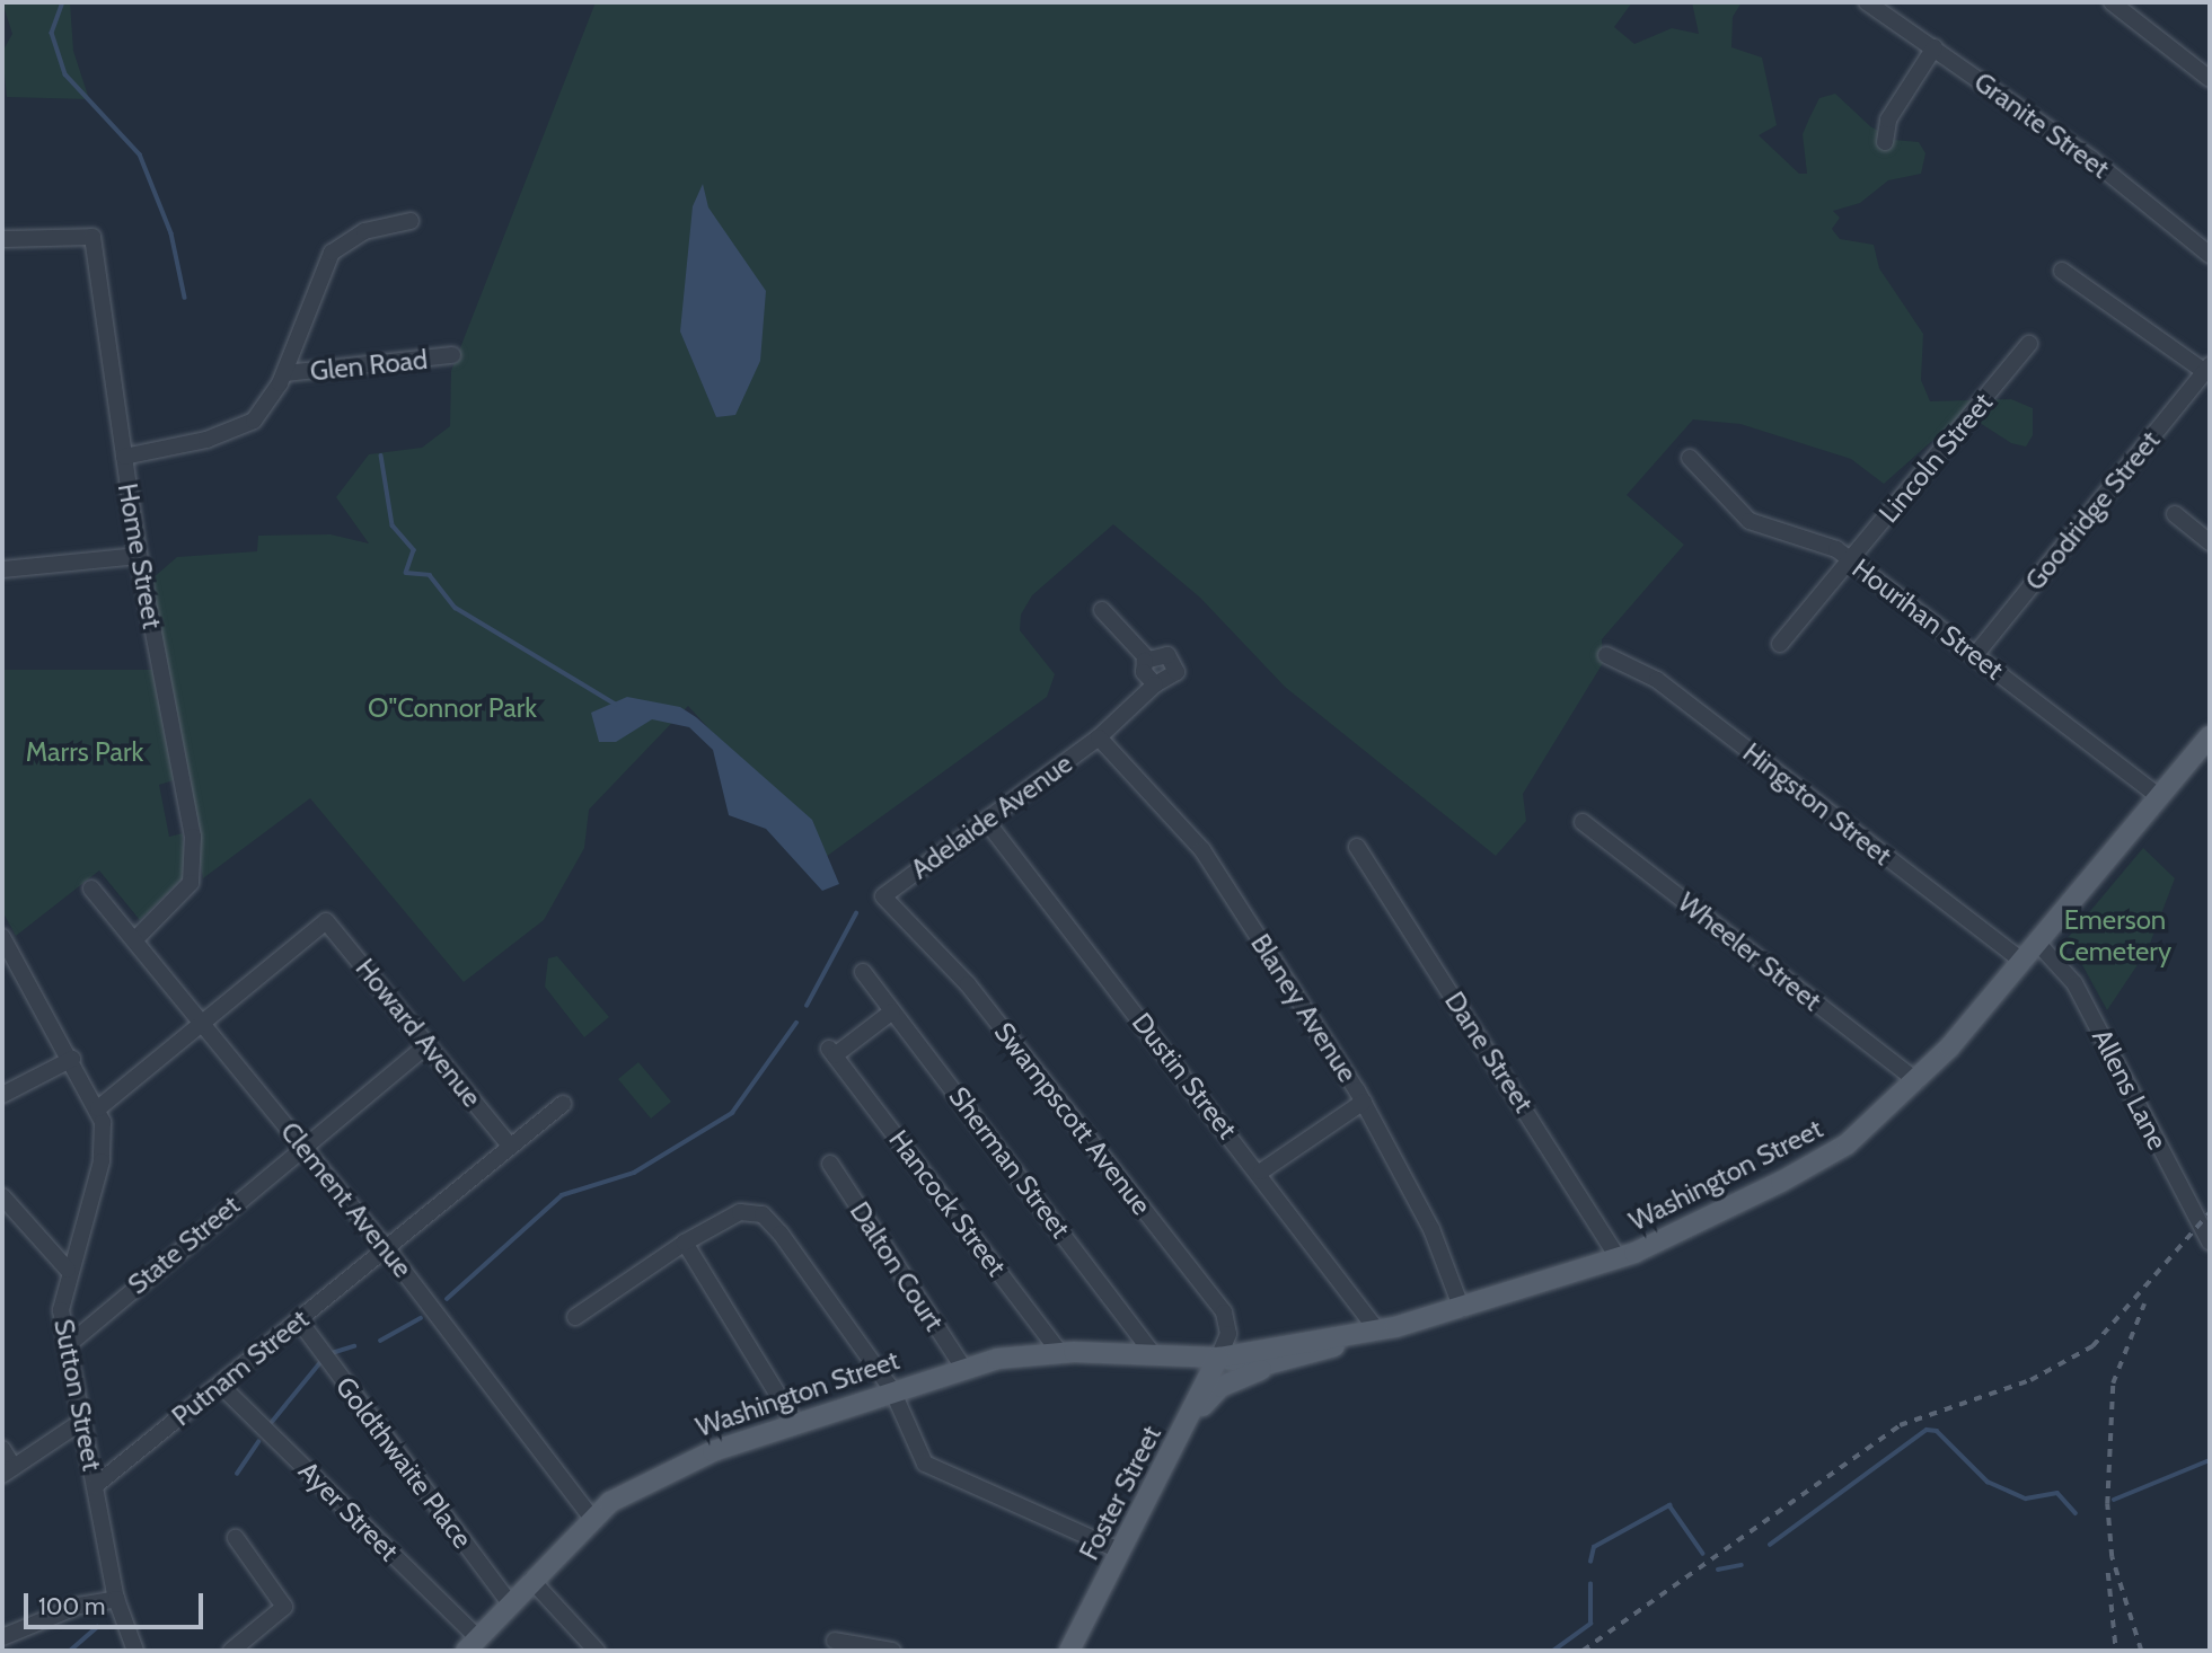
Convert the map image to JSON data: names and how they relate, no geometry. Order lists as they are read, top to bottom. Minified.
{"streets":{"main road":["Washington Street","Foster Street"],"street":["Granite Street","Glen Road","Lincoln Street","Goodridge Street","Home Street","Hourihan Street","Hingston Street","Adelaide Avenue","Wheeler Street","Blaney Avenue","Howard Avenue","Dane Street","Dustin Street","Allens Lane","Swampscott Avenue","Sherman Street","Clement Avenue","Hancock Street","State Street","Dalton Court","Putnam Street","Sutton Street","Goldthwaite Place","Ayer Street"]},"crossings":[["Lincoln Street","Hourihan Street"],["Goodridge Street","Hourihan Street"],["Home Street","Clement Avenue"],["Hourihan Street","Washington Street"],["Hingston Street","Washington Street"],["Adelaide Avenue","Blaney Avenue"],["Adelaide Avenue","Dustin Street"],["Adelaide Avenue","Swampscott Avenue"],["Wheeler Street","Washington Street"],["Blaney Avenue","Washington Street"],["Howard Avenue","Clement Avenue"],["Howard Avenue","State Street"],["Howard Avenue","Putnam Street"],["Dane Street","Washington Street"],["Dustin Street","Washington Street"],["Allens Lane","Washington Street"],["Swampscott Avenue","Washington Street"],["Swampscott Avenue","Foster Street"],["Sherman Street","Washington Street"],["Sherman Street","Hancock Street"],["Washington Street","Clement Avenue"],["Washington Street","Hancock Street"],["Washington Street","Dalton Court"],["Washington Street","Goldthwaite Place"],["Washington Street","Foster Street"],["Washington Street","Ayer Street"],["Clement Avenue","State Street"],["Clement Avenue","Putnam Street"],["State Street","Sutton Street"],["Putnam Street","Sutton Street"],["Putnam Street","Goldthwaite Place"],["Putnam Street","Ayer Street"]],"parks":["O\"Connor Park","Marrs Park","Emerson Cemetery"],"scale_bar":"100 m"}
